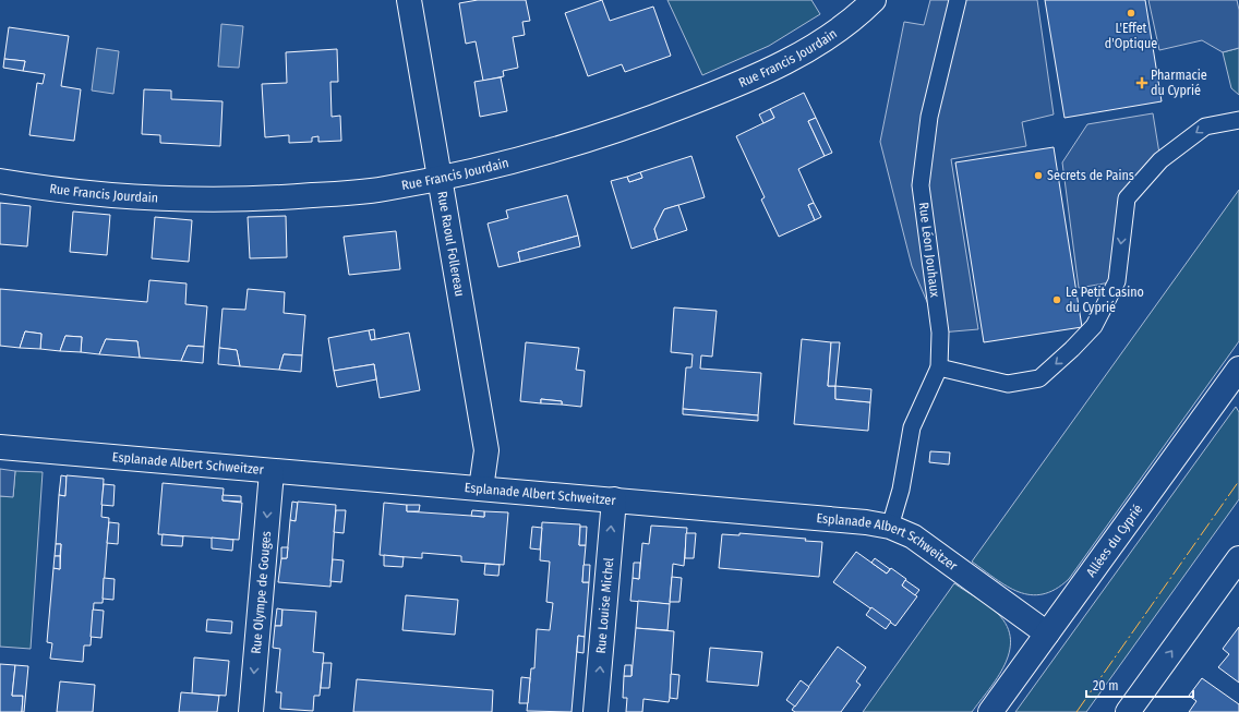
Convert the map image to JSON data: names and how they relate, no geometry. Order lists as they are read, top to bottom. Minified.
{"streets":{"street":["Rue Francis Jourdain","Rue Raoul Follereau","Esplanade Albert Schweitzer","Allées du Cyprié","Rue Olympe de Gouges","Rue Louise Michel"],"lane":["Rue Léon Jouhaux"]},"crossings":[["Rue Francis Jourdain","Rue Raoul Follereau"],["Rue Raoul Follereau","Esplanade Albert Schweitzer"],["Rue Léon Jouhaux","Esplanade Albert Schweitzer"],["Esplanade Albert Schweitzer","Allées du Cyprié"],["Esplanade Albert Schweitzer","Rue Olympe de Gouges"],["Esplanade Albert Schweitzer","Rue Louise Michel"]],"one_way":["Rue Olympe de Gouges","Rue Louise Michel"],"places":{"other":["L'Effet d'Optique","Secrets de Pains","Le Petit Casino du Cyprié"],"health":["Pharmacie du Cyprié"]},"scale_bar":"20 m"}
